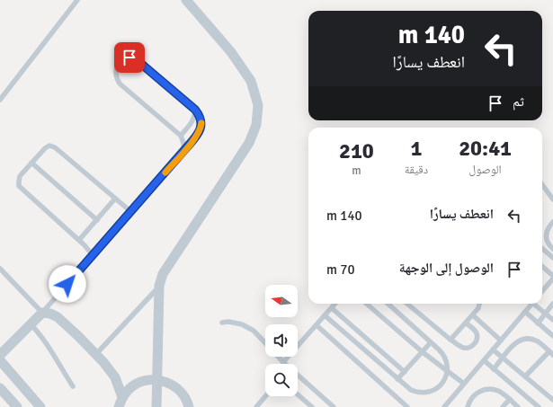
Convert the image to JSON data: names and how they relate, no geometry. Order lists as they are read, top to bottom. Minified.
{"north":"left","page":{"turn":["140 m","انعطف يسارًا"],"then":"ثم","eta":["20:41","الوصول","1","دقيقة","210","m"],"list":[{"name":"انعطف يسارًا","value":"140 m"},{"name":"الوصول إلى الوجهة","value":"70 m"}]}}
